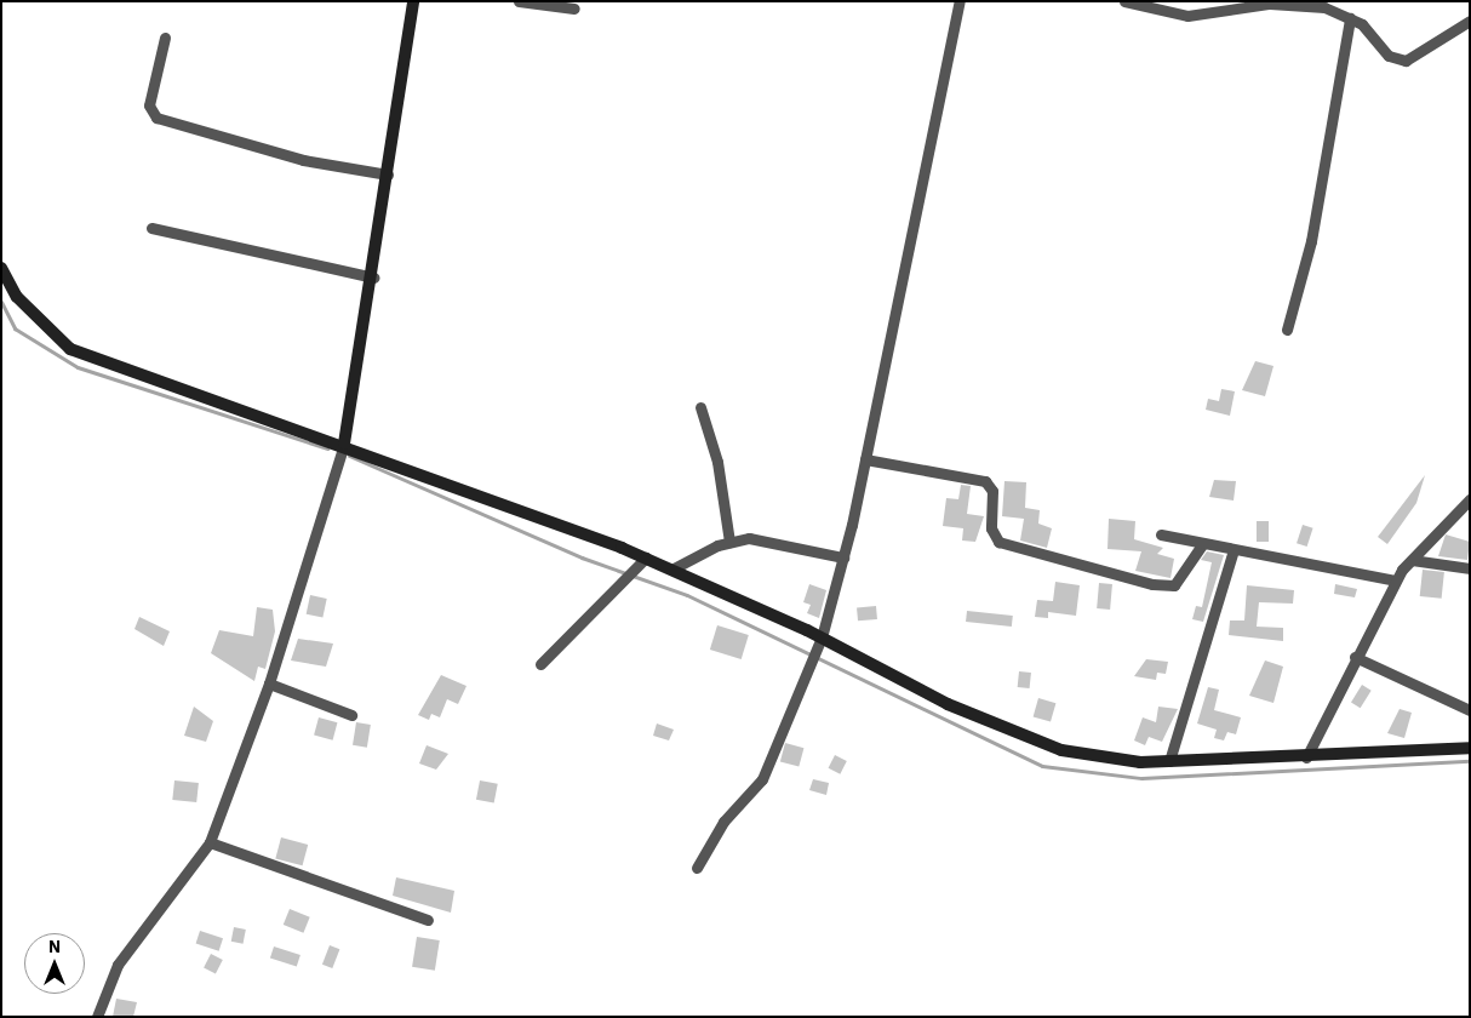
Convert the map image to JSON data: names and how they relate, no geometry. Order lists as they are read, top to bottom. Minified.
{"north":"top"}
